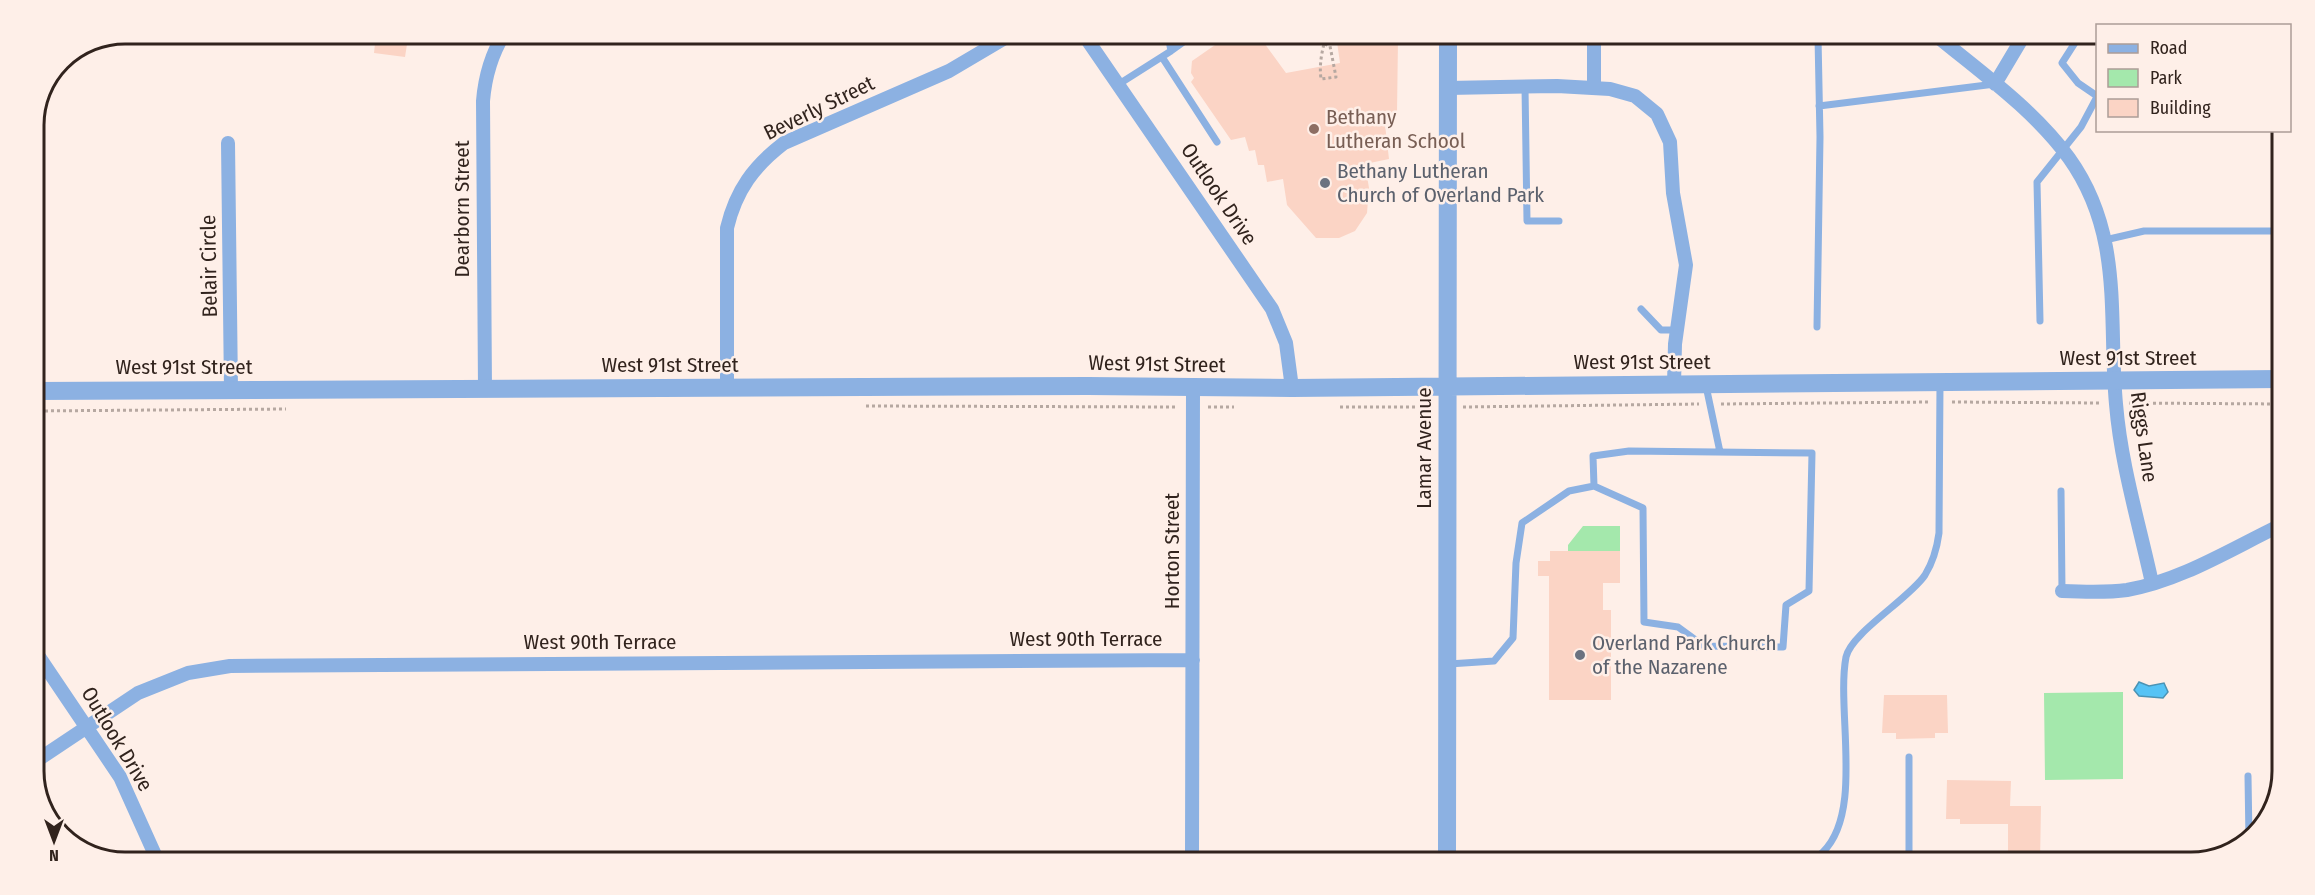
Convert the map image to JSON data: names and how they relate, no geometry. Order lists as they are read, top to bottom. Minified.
{"streets":{"street":["Beverly Street","Outlook Drive","Dearborn Street","Belair Circle","West 91st Street","Riggs Lane","Lamar Avenue","Horton Street","West 90th Terrace"]},"crossings":[["Beverly Street","West 91st Street"],["Outlook Drive","West 91st Street"],["Outlook Drive","West 90th Terrace"],["Dearborn Street","West 91st Street"],["Belair Circle","West 91st Street"],["West 91st Street","Riggs Lane"],["West 91st Street","Lamar Avenue"],["West 91st Street","Horton Street"],["Horton Street","West 90th Terrace"]],"places":["Bethany Lutheran School","Bethany Lutheran Church of Overland Park","Overland Park Church of the Nazarene"],"legend":["Road","Park","Building"],"north":"bottom"}
